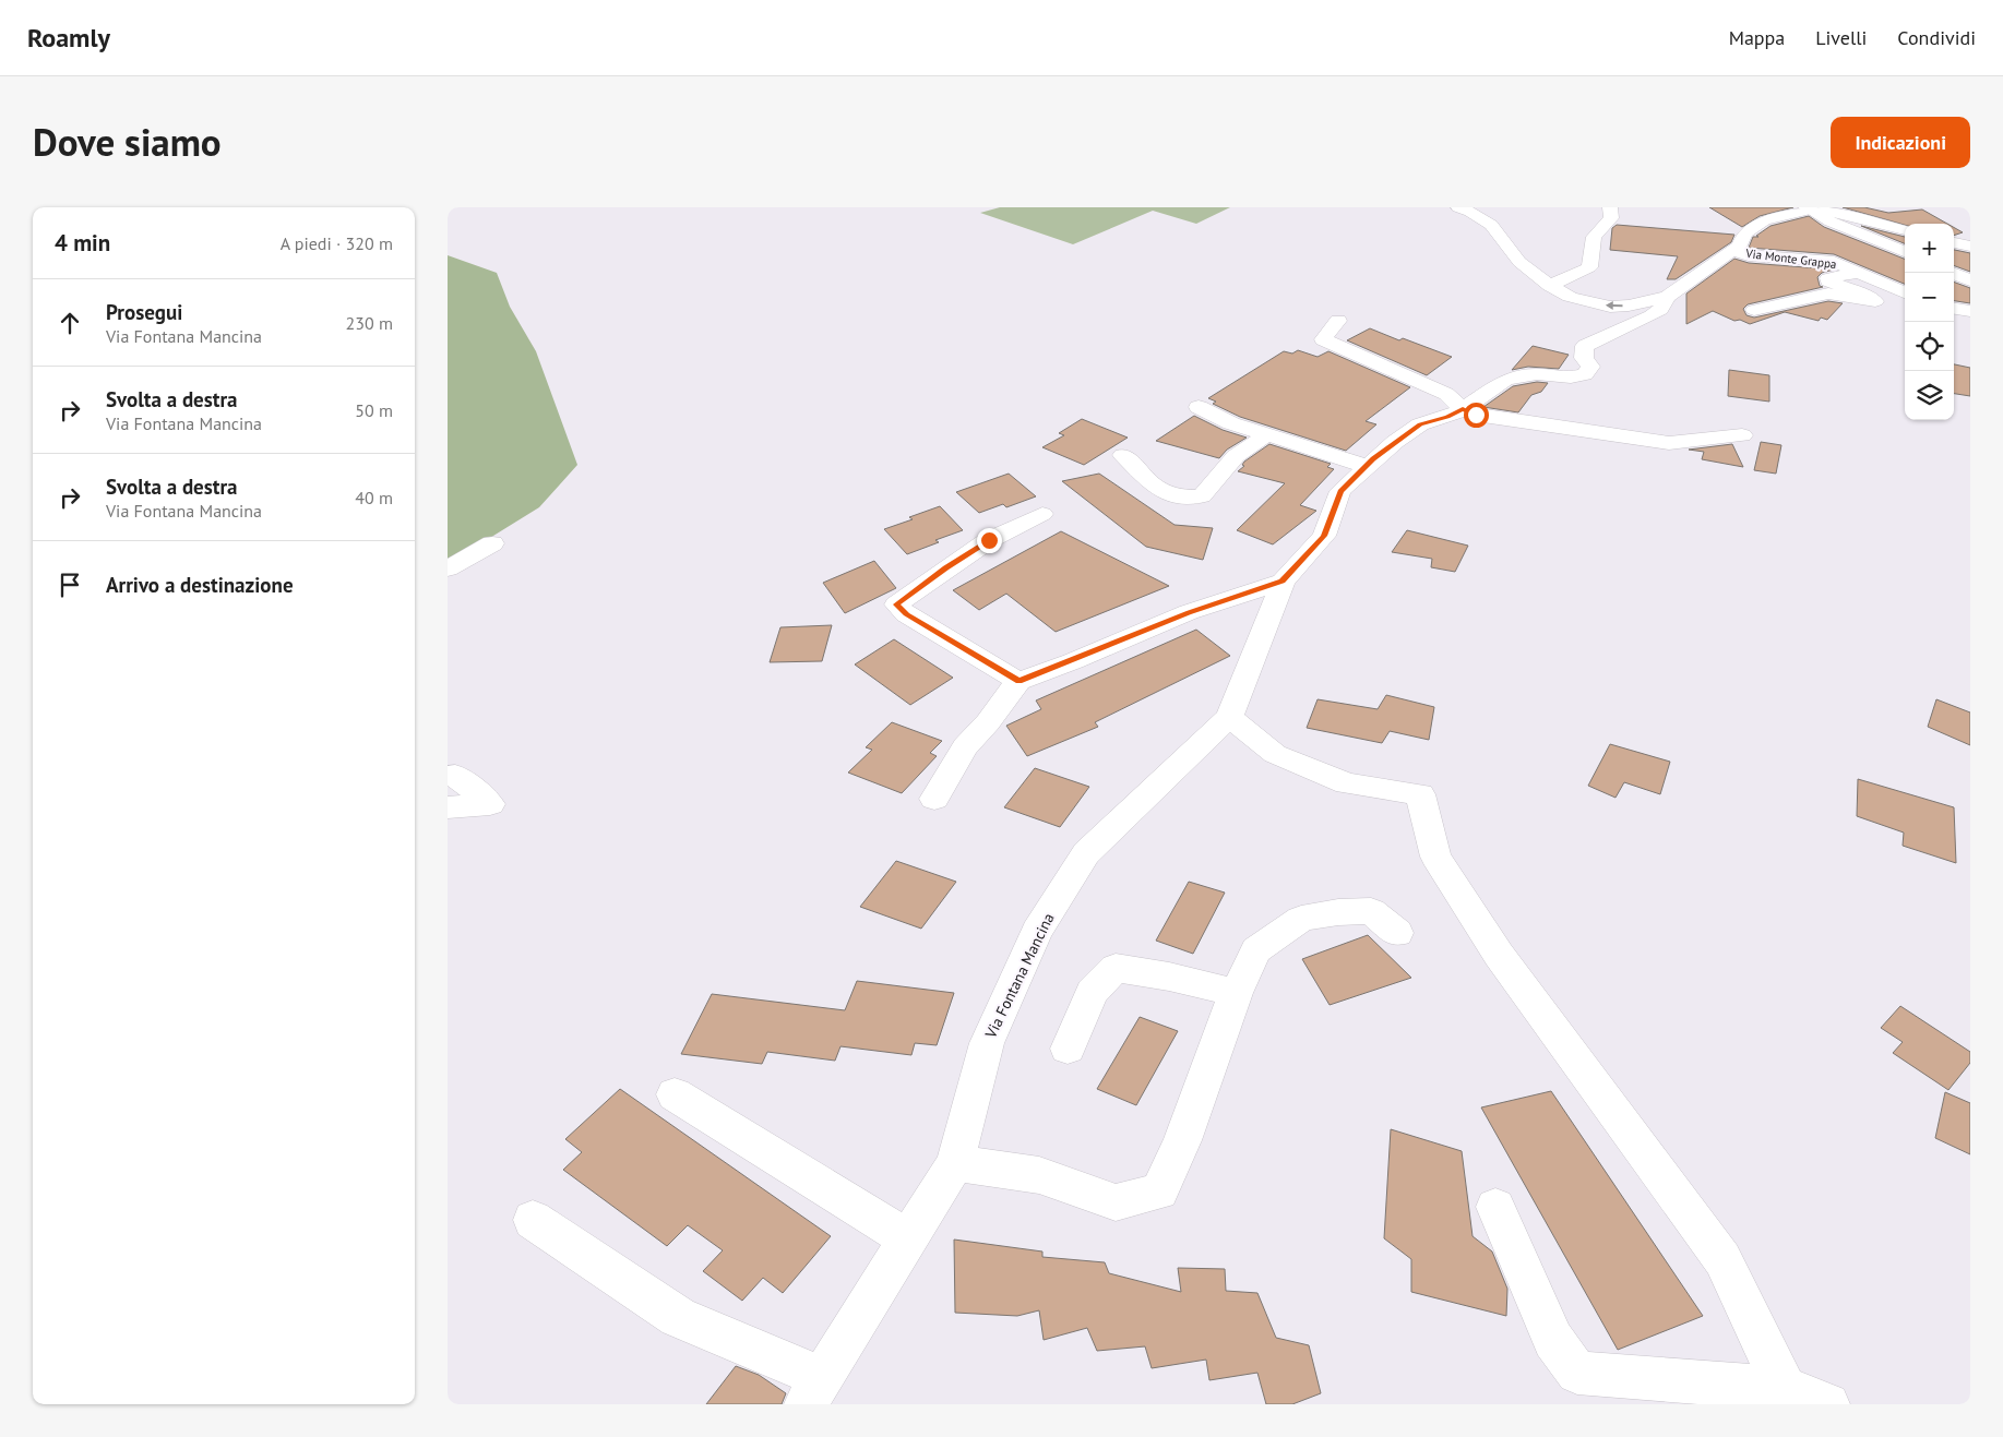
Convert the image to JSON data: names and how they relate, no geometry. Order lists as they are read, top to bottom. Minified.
{"streets":{"street":["Via Monte Grappa","Via Fontana Mancina"]},"page":{"header":"Roamly","nav":["Mappa","Livelli","Condividi"],"title":"Dove siamo","buttons":"Indicazioni","heading":["4 min","A piedi · 320 m"],"map_buttons":["+","−"],"list":[["Prosegui","Via Fontana Mancina","230 m"],["Svolta a destra","Via Fontana Mancina","50 m"],["Svolta a destra","Via Fontana Mancina","40 m"],"Arrivo a destinazione"]}}
